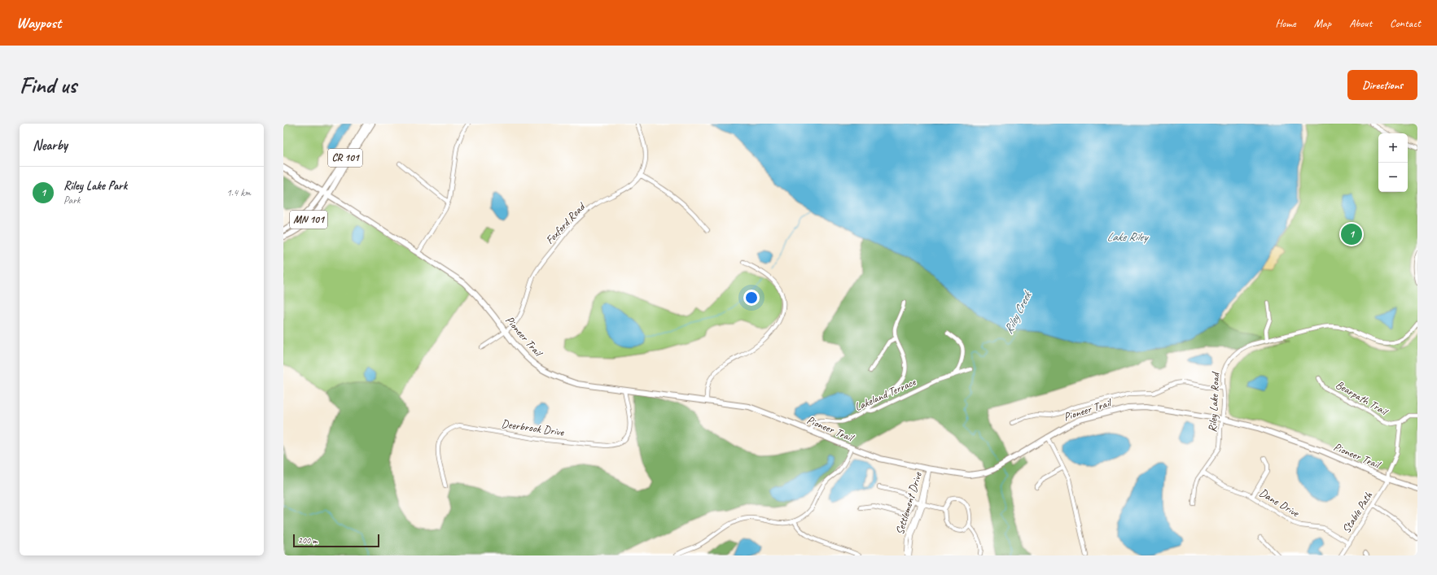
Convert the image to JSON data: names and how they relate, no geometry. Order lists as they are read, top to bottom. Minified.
{"streets":{"main road":["CR 101","MN 101","Pioneer Trail"],"street":["Foxford Road","Lakeland Terrace","Bearpath Trail","Riley Lake Road","Deerbrook Drive","Dane Drive","Settlement Drive","Stable Path"]},"crossings":[["CR 101","MN 101"],["CR 101","Pioneer Trail"],["MN 101","Pioneer Trail"],["Foxford Road","Pioneer Trail"],["Pioneer Trail","Lakeland Terrace"],["Pioneer Trail","Riley Lake Road"],["Pioneer Trail","Deerbrook Drive"],["Pioneer Trail","Settlement Drive"],["Pioneer Trail","Stable Path"],["Riley Lake Road","Dane Drive"],["Dane Drive","Stable Path"]],"water":["Lake Riley","Riley Creek"],"scale_bar":"200 m","page":{"header":"Waypost","nav":["Home","Map","About","Contact"],"buttons":"Directions","title":"Find us","heading":"Nearby","map_buttons":["+","−"],"list":[{"mark":"1","name":"Riley Lake Park","note":"Park","value":"1.4 km"}],"pins":"1","scale":"200 m"}}
